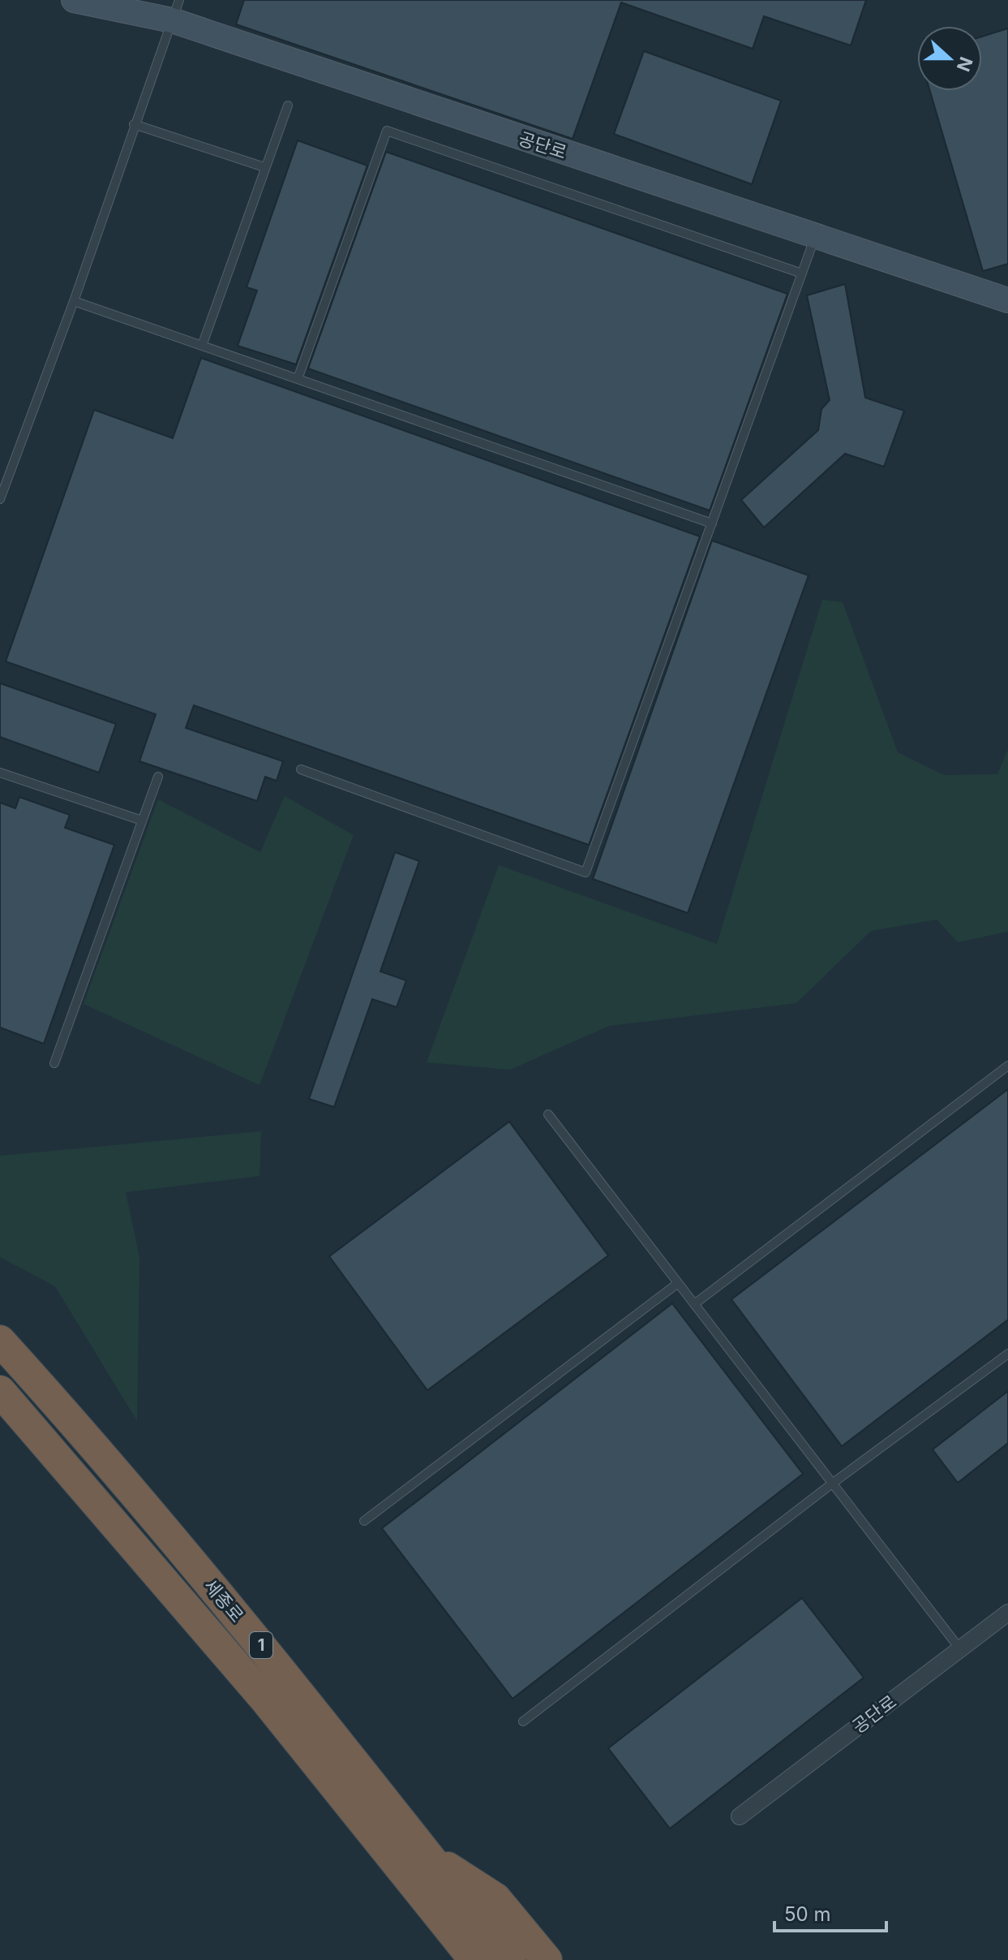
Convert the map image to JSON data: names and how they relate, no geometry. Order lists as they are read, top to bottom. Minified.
{"streets":{"highway":["세종로","1"],"street":["공단로"]},"scale_bar":"50 m","north":"right"}
